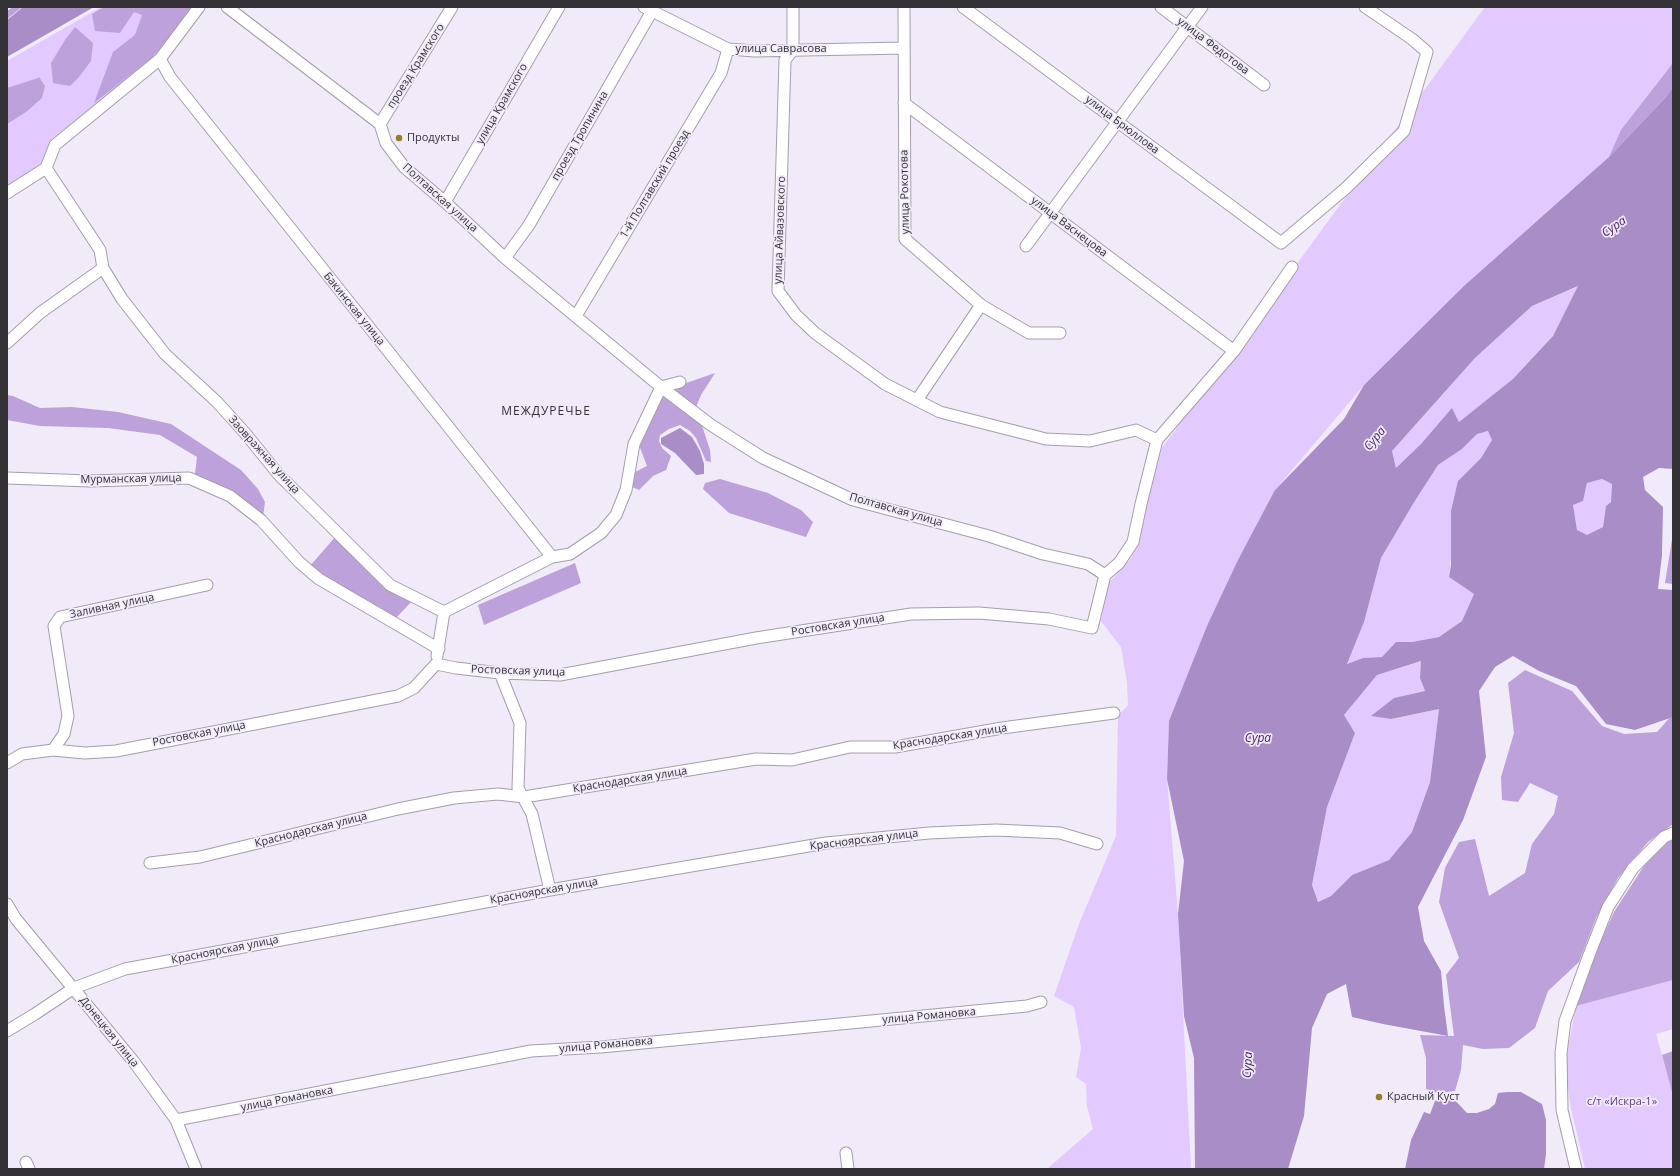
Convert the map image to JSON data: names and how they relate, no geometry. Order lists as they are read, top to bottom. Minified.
{"streets":{"street":["улица Федотова","улица Саврасова","проезд Крамского","улица Крамского","улица Брюллова","проезд Тропинина","1-й Полтавский проезд","улица Рокотова","Полтавская улица","улица Васнецова","улица Айвазовского","Бакинская улица","Заовражная улица","Мурманская улица","Заливная улица","Ростовская улица","Краснодарская улица","Красноярская улица","улица Романовка","Донецкая улица"]},"crossings":[["улица Саврасова","проезд Тропинина"],["улица Саврасова","1-й Полтавский проезд"],["улица Саврасова","улица Рокотова"],["улица Саврасова","улица Айвазовского"],["проезд Крамского","Полтавская улица"],["улица Крамского","Полтавская улица"],["проезд Тропинина","Полтавская улица"],["1-й Полтавский проезд","Полтавская улица"],["улица Рокотова","улица Васнецова"],["Полтавская улица","Ростовская улица"],["Заливная улица","Ростовская улица"],["Красноярская улица","Донецкая улица"],["улица Романовка","Донецкая улица"]],"districts":["МЕЖДУРЕЧЬЕ"],"water":["Сура"],"parks":["с/т «Искра-1»"],"places":["Продукты","Красный Куст"]}
